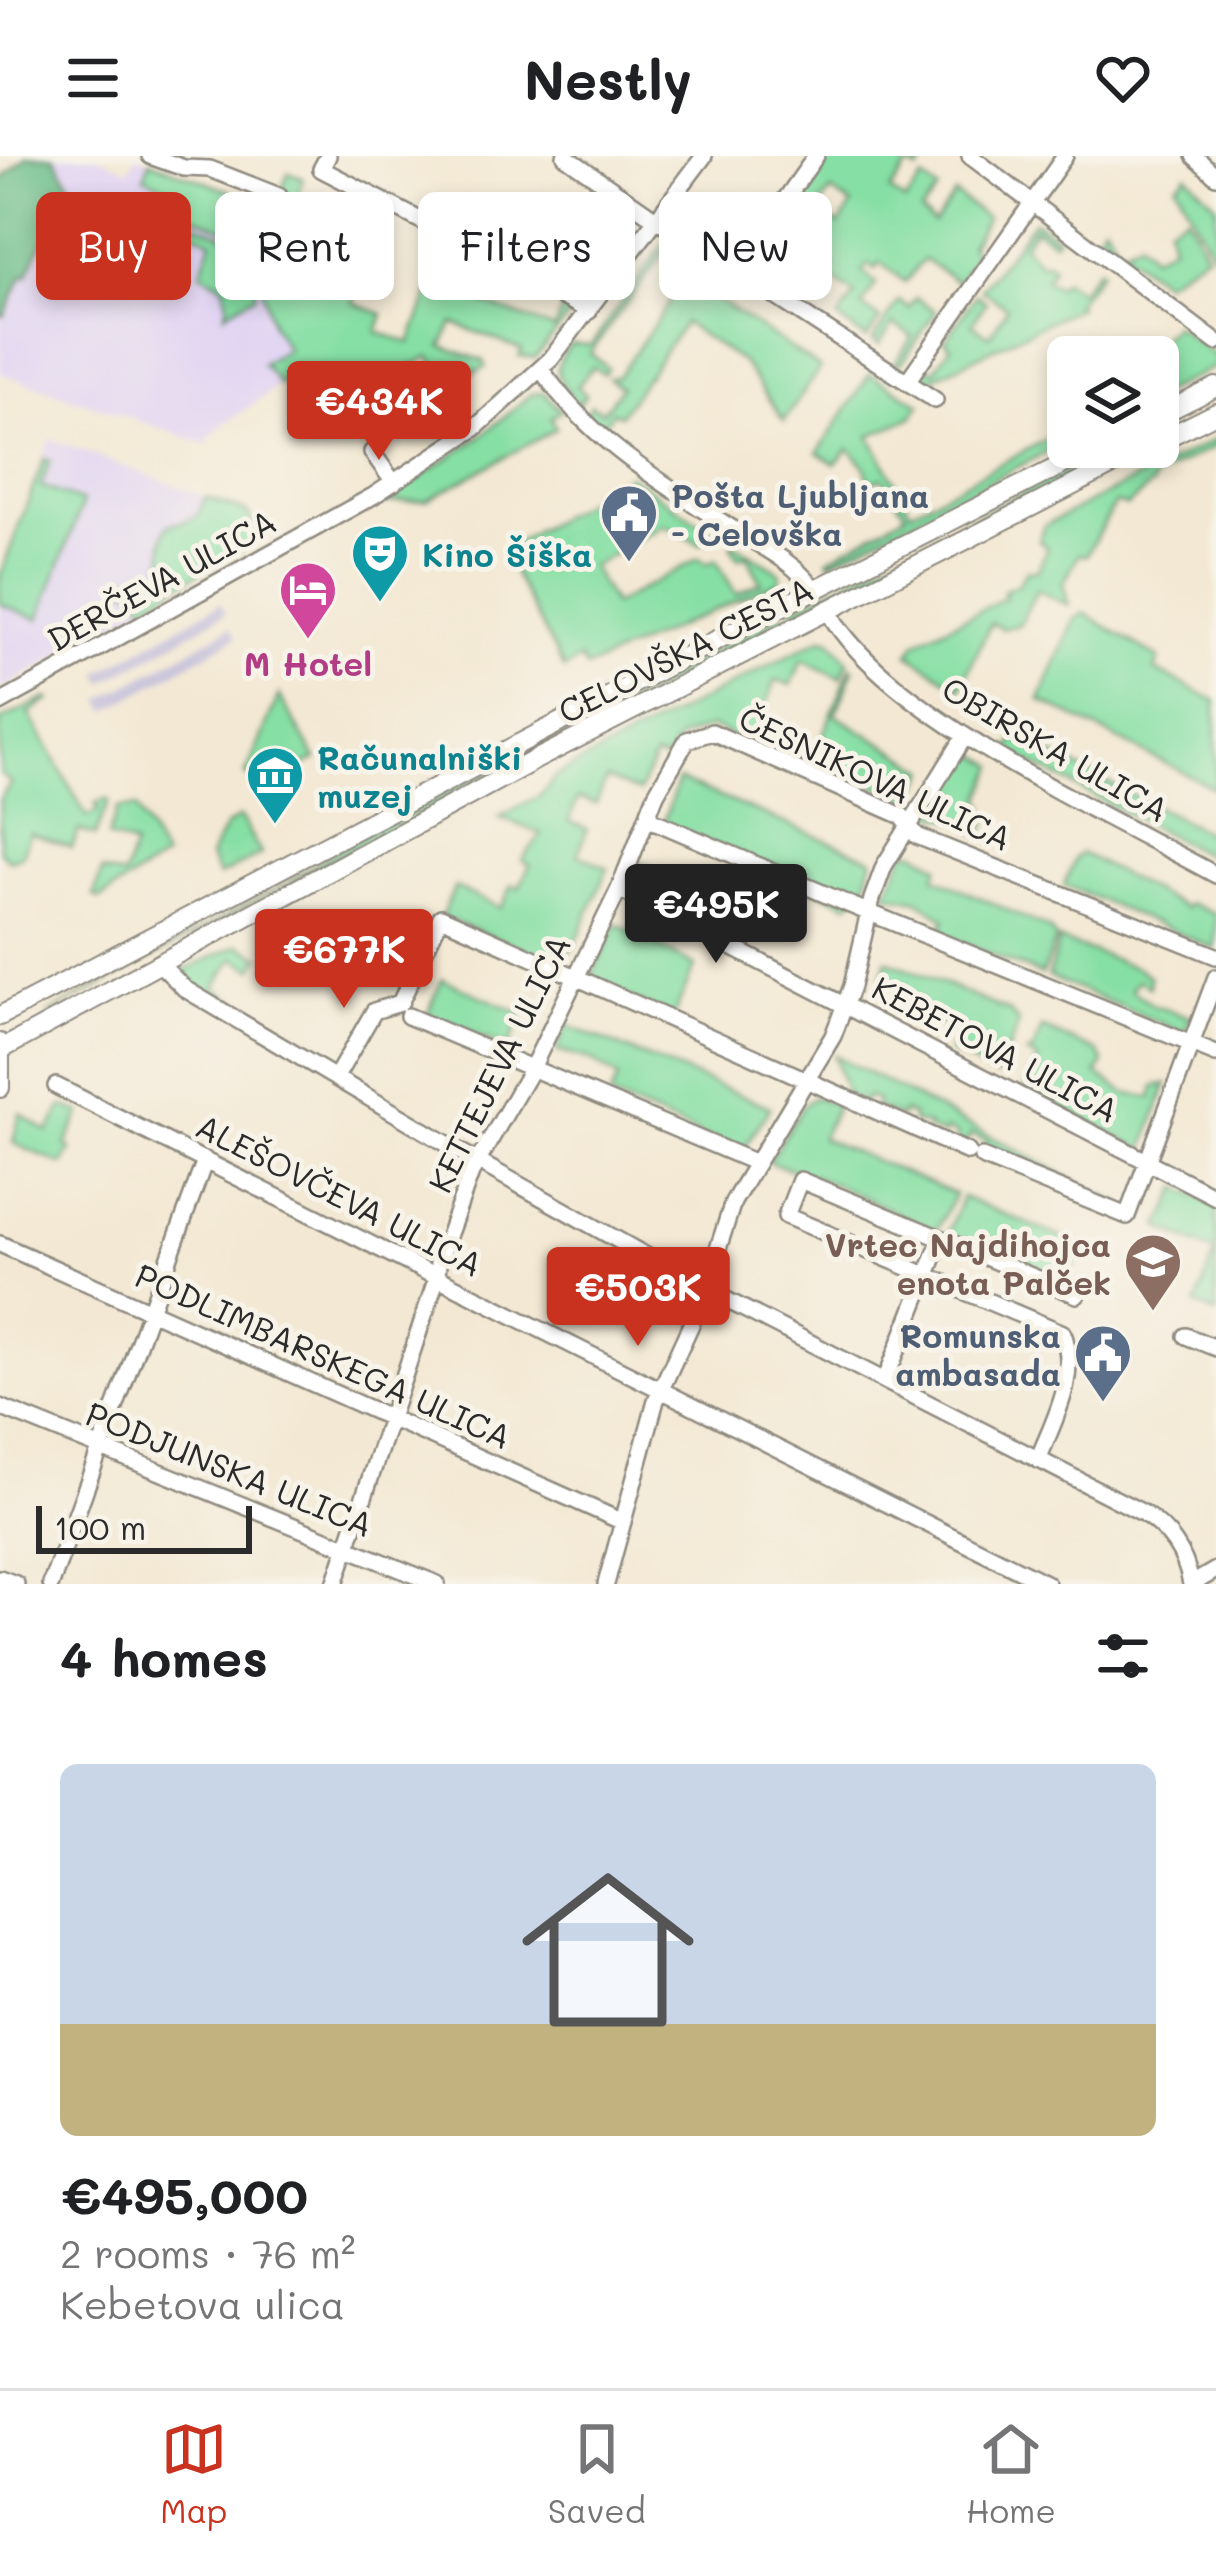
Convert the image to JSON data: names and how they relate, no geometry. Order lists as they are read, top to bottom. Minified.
{"streets":{"main road":["CELOVŠKA CESTA"],"street":["DERČEVA ULICA","OBIRSKA ULICA","ČESNIKOVA ULICA","KEBETOVA ULICA","KETTEJEVA ULICA","ALEŠOVČEVA ULICA","PODLIMBARSKEGA ULICA","PODJUNSKA ULICA"]},"crossings":[["CELOVŠKA CESTA","OBIRSKA ULICA"],["ČESNIKOVA ULICA","KETTEJEVA ULICA"],["KEBETOVA ULICA","KETTEJEVA ULICA"],["KETTEJEVA ULICA","ALEŠOVČEVA ULICA"],["KETTEJEVA ULICA","PODLIMBARSKEGA ULICA"],["KETTEJEVA ULICA","PODJUNSKA ULICA"]],"places":{"public building":["Pošta Ljubljana - Celovška","Romunska ambasada"],"theatre":["Kino Šiška"],"hotel":["M Hotel"],"museum":["Računalniški muzej"],"school or university":["Vrtec Najdihojca enota Palček"]},"scale_bar":"100 m","page":{"header":"Nestly","chip":["Buy","Rent","Filters","New"],"price":["€434K","€495K","€677K","€503K"],"scale":"100 m","heading":"4 homes","list":[{"name":"€495,000","note":"2 rooms · 76 m² · Kebetova ulica"}],"tabs":["Map","Saved","Home"]}}
